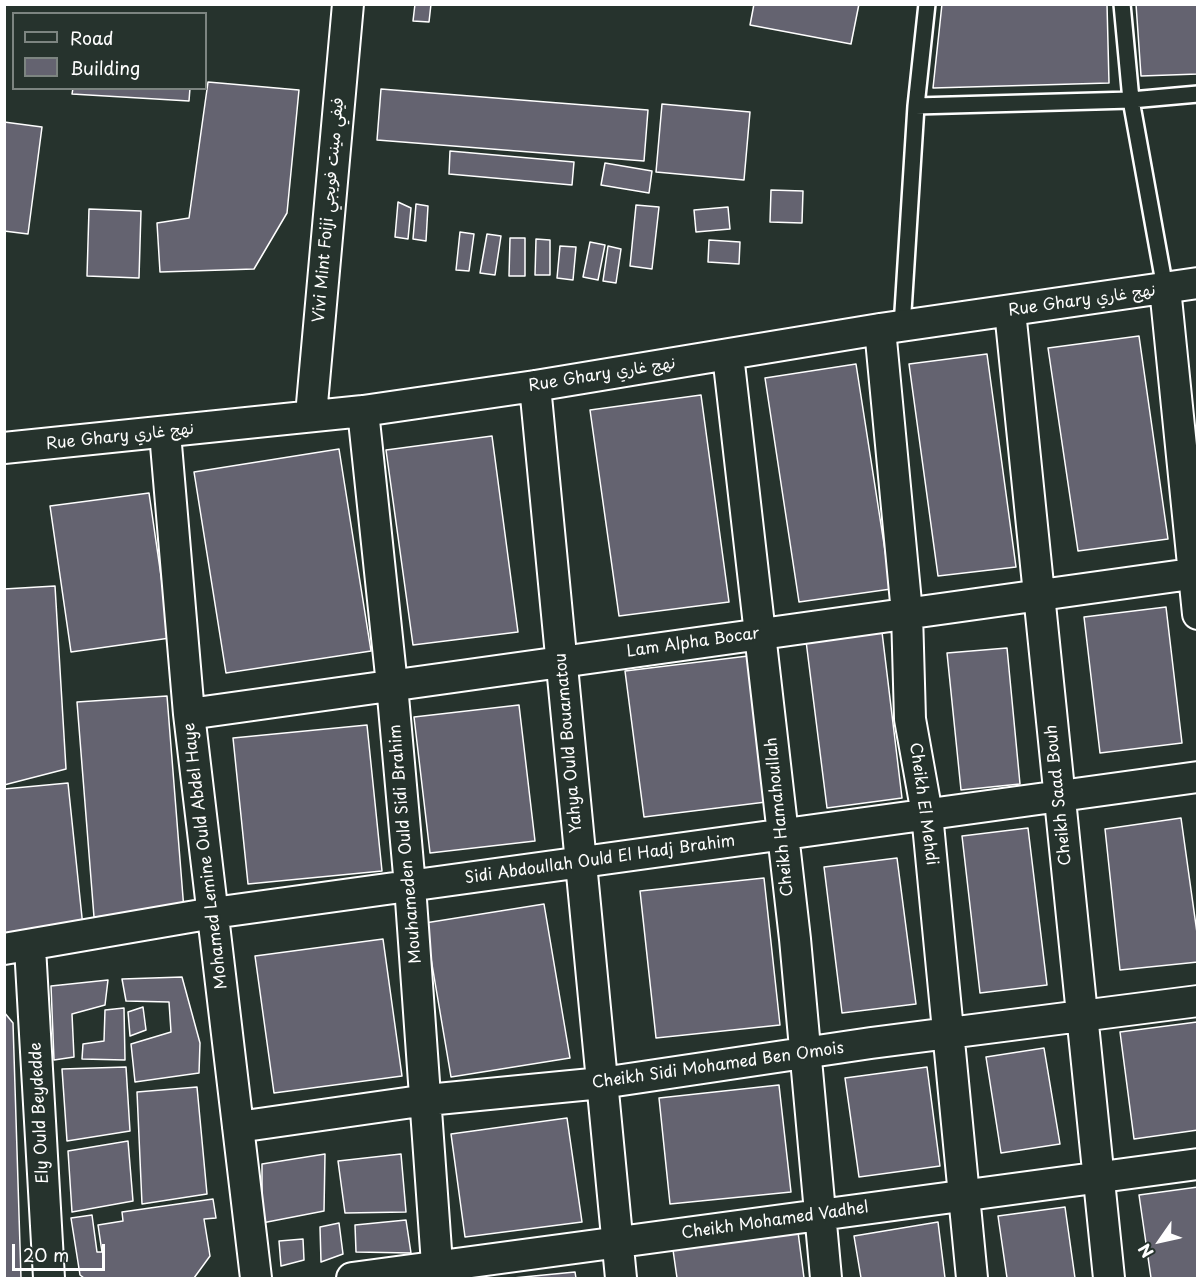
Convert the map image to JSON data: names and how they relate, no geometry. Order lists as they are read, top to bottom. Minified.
{"streets":{"street":["Vivi Mint Foiji فيفي مينت فويجي","Rue Ghary نهج غاري","Lam Alpha Bocar","Yahya Ould Bouamatou","Cheikh Saad Bouh","Cheikh El Mehdi","Cheikh Hamahoullah","Mouhameden Ould Sidi Brahim","Mohamed Lemine Ould Abdel Haye","Sidi Abdoullah Ould El Hadj Brahim","Cheikh Sidi Mohamed Ben Omois","Ely Ould Beydedde","Cheikh Mohamed Vadhel"]},"crossings":[["Vivi Mint Foiji فيفي مينت فويجي","Rue Ghary نهج غاري"],["Rue Ghary نهج غاري","Yahya Ould Bouamatou"],["Rue Ghary نهج غاري","Cheikh Saad Bouh"],["Rue Ghary نهج غاري","Cheikh El Mehdi"],["Rue Ghary نهج غاري","Cheikh Hamahoullah"],["Rue Ghary نهج غاري","Mouhameden Ould Sidi Brahim"],["Rue Ghary نهج غاري","Mohamed Lemine Ould Abdel Haye"],["Lam Alpha Bocar","Yahya Ould Bouamatou"],["Lam Alpha Bocar","Cheikh Saad Bouh"],["Lam Alpha Bocar","Cheikh El Mehdi"],["Lam Alpha Bocar","Cheikh Hamahoullah"],["Lam Alpha Bocar","Mouhameden Ould Sidi Brahim"],["Lam Alpha Bocar","Mohamed Lemine Ould Abdel Haye"],["Yahya Ould Bouamatou","Sidi Abdoullah Ould El Hadj Brahim"],["Yahya Ould Bouamatou","Cheikh Sidi Mohamed Ben Omois"],["Yahya Ould Bouamatou","Cheikh Mohamed Vadhel"],["Cheikh Saad Bouh","Sidi Abdoullah Ould El Hadj Brahim"],["Cheikh Saad Bouh","Cheikh Sidi Mohamed Ben Omois"],["Cheikh Saad Bouh","Cheikh Mohamed Vadhel"],["Cheikh El Mehdi","Sidi Abdoullah Ould El Hadj Brahim"],["Cheikh El Mehdi","Cheikh Sidi Mohamed Ben Omois"],["Cheikh El Mehdi","Cheikh Mohamed Vadhel"],["Cheikh Hamahoullah","Sidi Abdoullah Ould El Hadj Brahim"],["Cheikh Hamahoullah","Cheikh Sidi Mohamed Ben Omois"],["Cheikh Hamahoullah","Cheikh Mohamed Vadhel"],["Mouhameden Ould Sidi Brahim","Sidi Abdoullah Ould El Hadj Brahim"],["Mouhameden Ould Sidi Brahim","Cheikh Sidi Mohamed Ben Omois"],["Mouhameden Ould Sidi Brahim","Cheikh Mohamed Vadhel"],["Mohamed Lemine Ould Abdel Haye","Sidi Abdoullah Ould El Hadj Brahim"],["Mohamed Lemine Ould Abdel Haye","Cheikh Sidi Mohamed Ben Omois"],["Sidi Abdoullah Ould El Hadj Brahim","Ely Ould Beydedde"]],"legend":["Road","Building"],"scale_bar":"20 m","north":"bottom left"}
